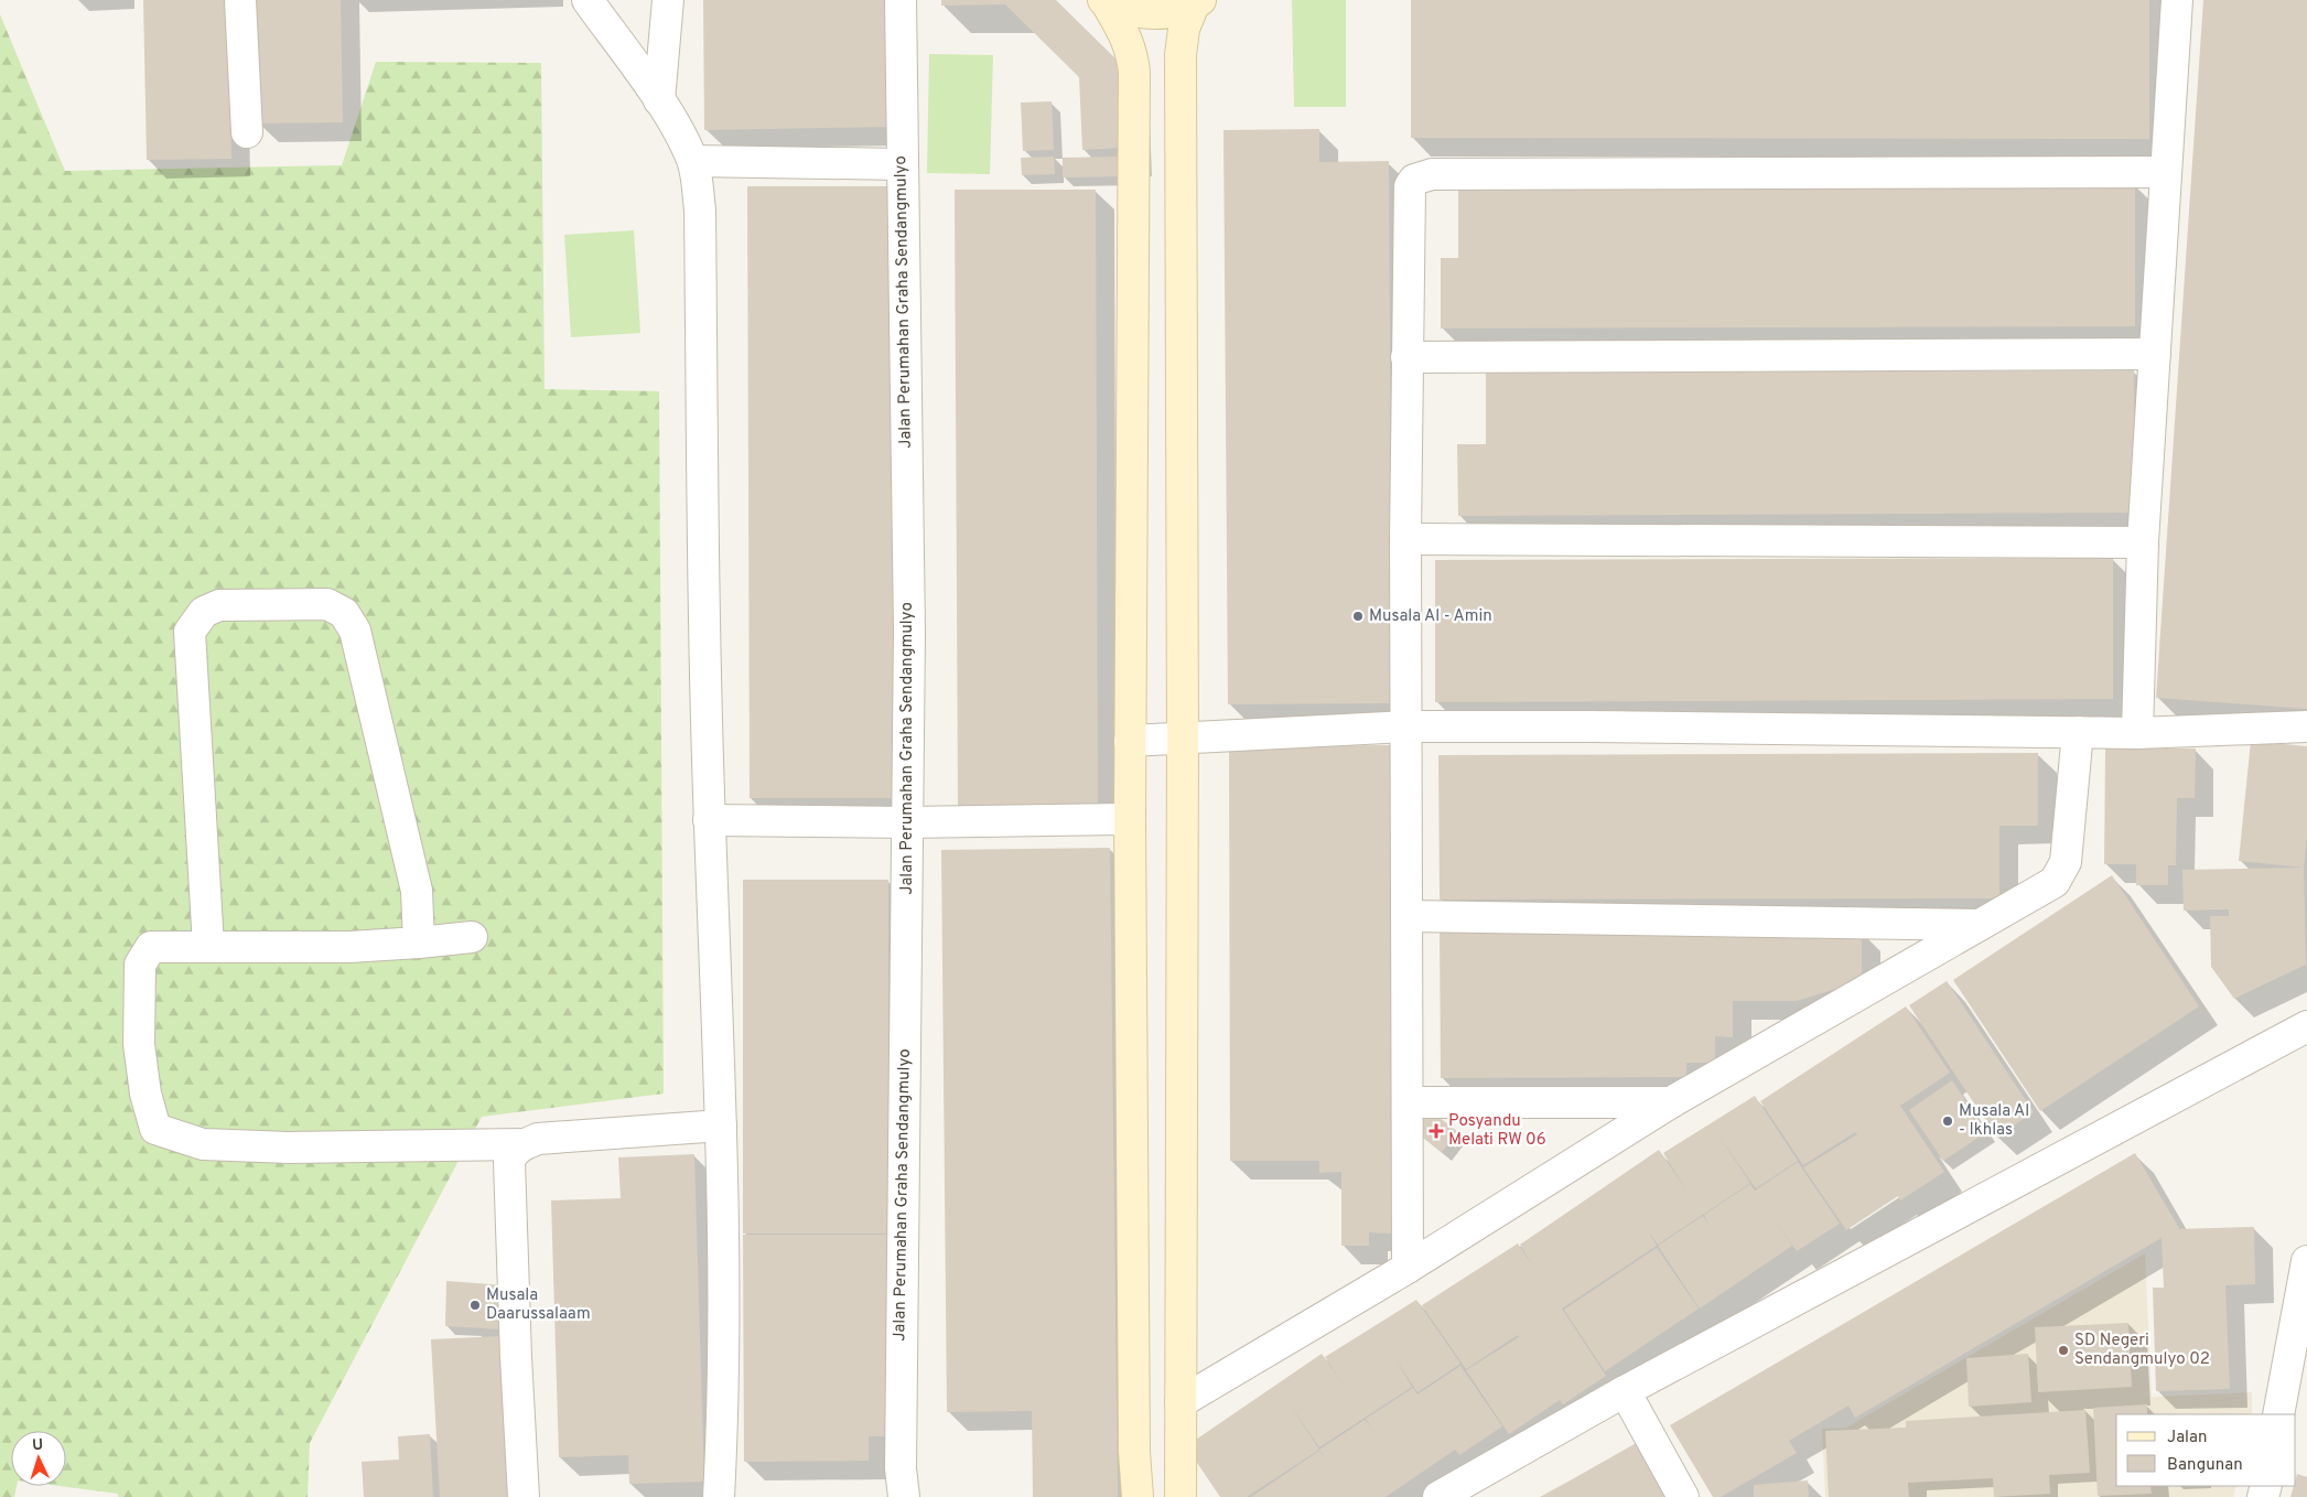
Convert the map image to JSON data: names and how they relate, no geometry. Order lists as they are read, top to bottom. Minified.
{"streets":{"street":["Jalan Perumahan Graha Sendangmulyo"]},"places":{"other":["Musala Al - Amin","Musala Al - Ikhlas","Musala Daarussalaam","SD Negeri Sendangmulyo 02"],"health":["Posyandu Melati RW 06"]},"legend":["Jalan","Bangunan"],"north":"top"}
